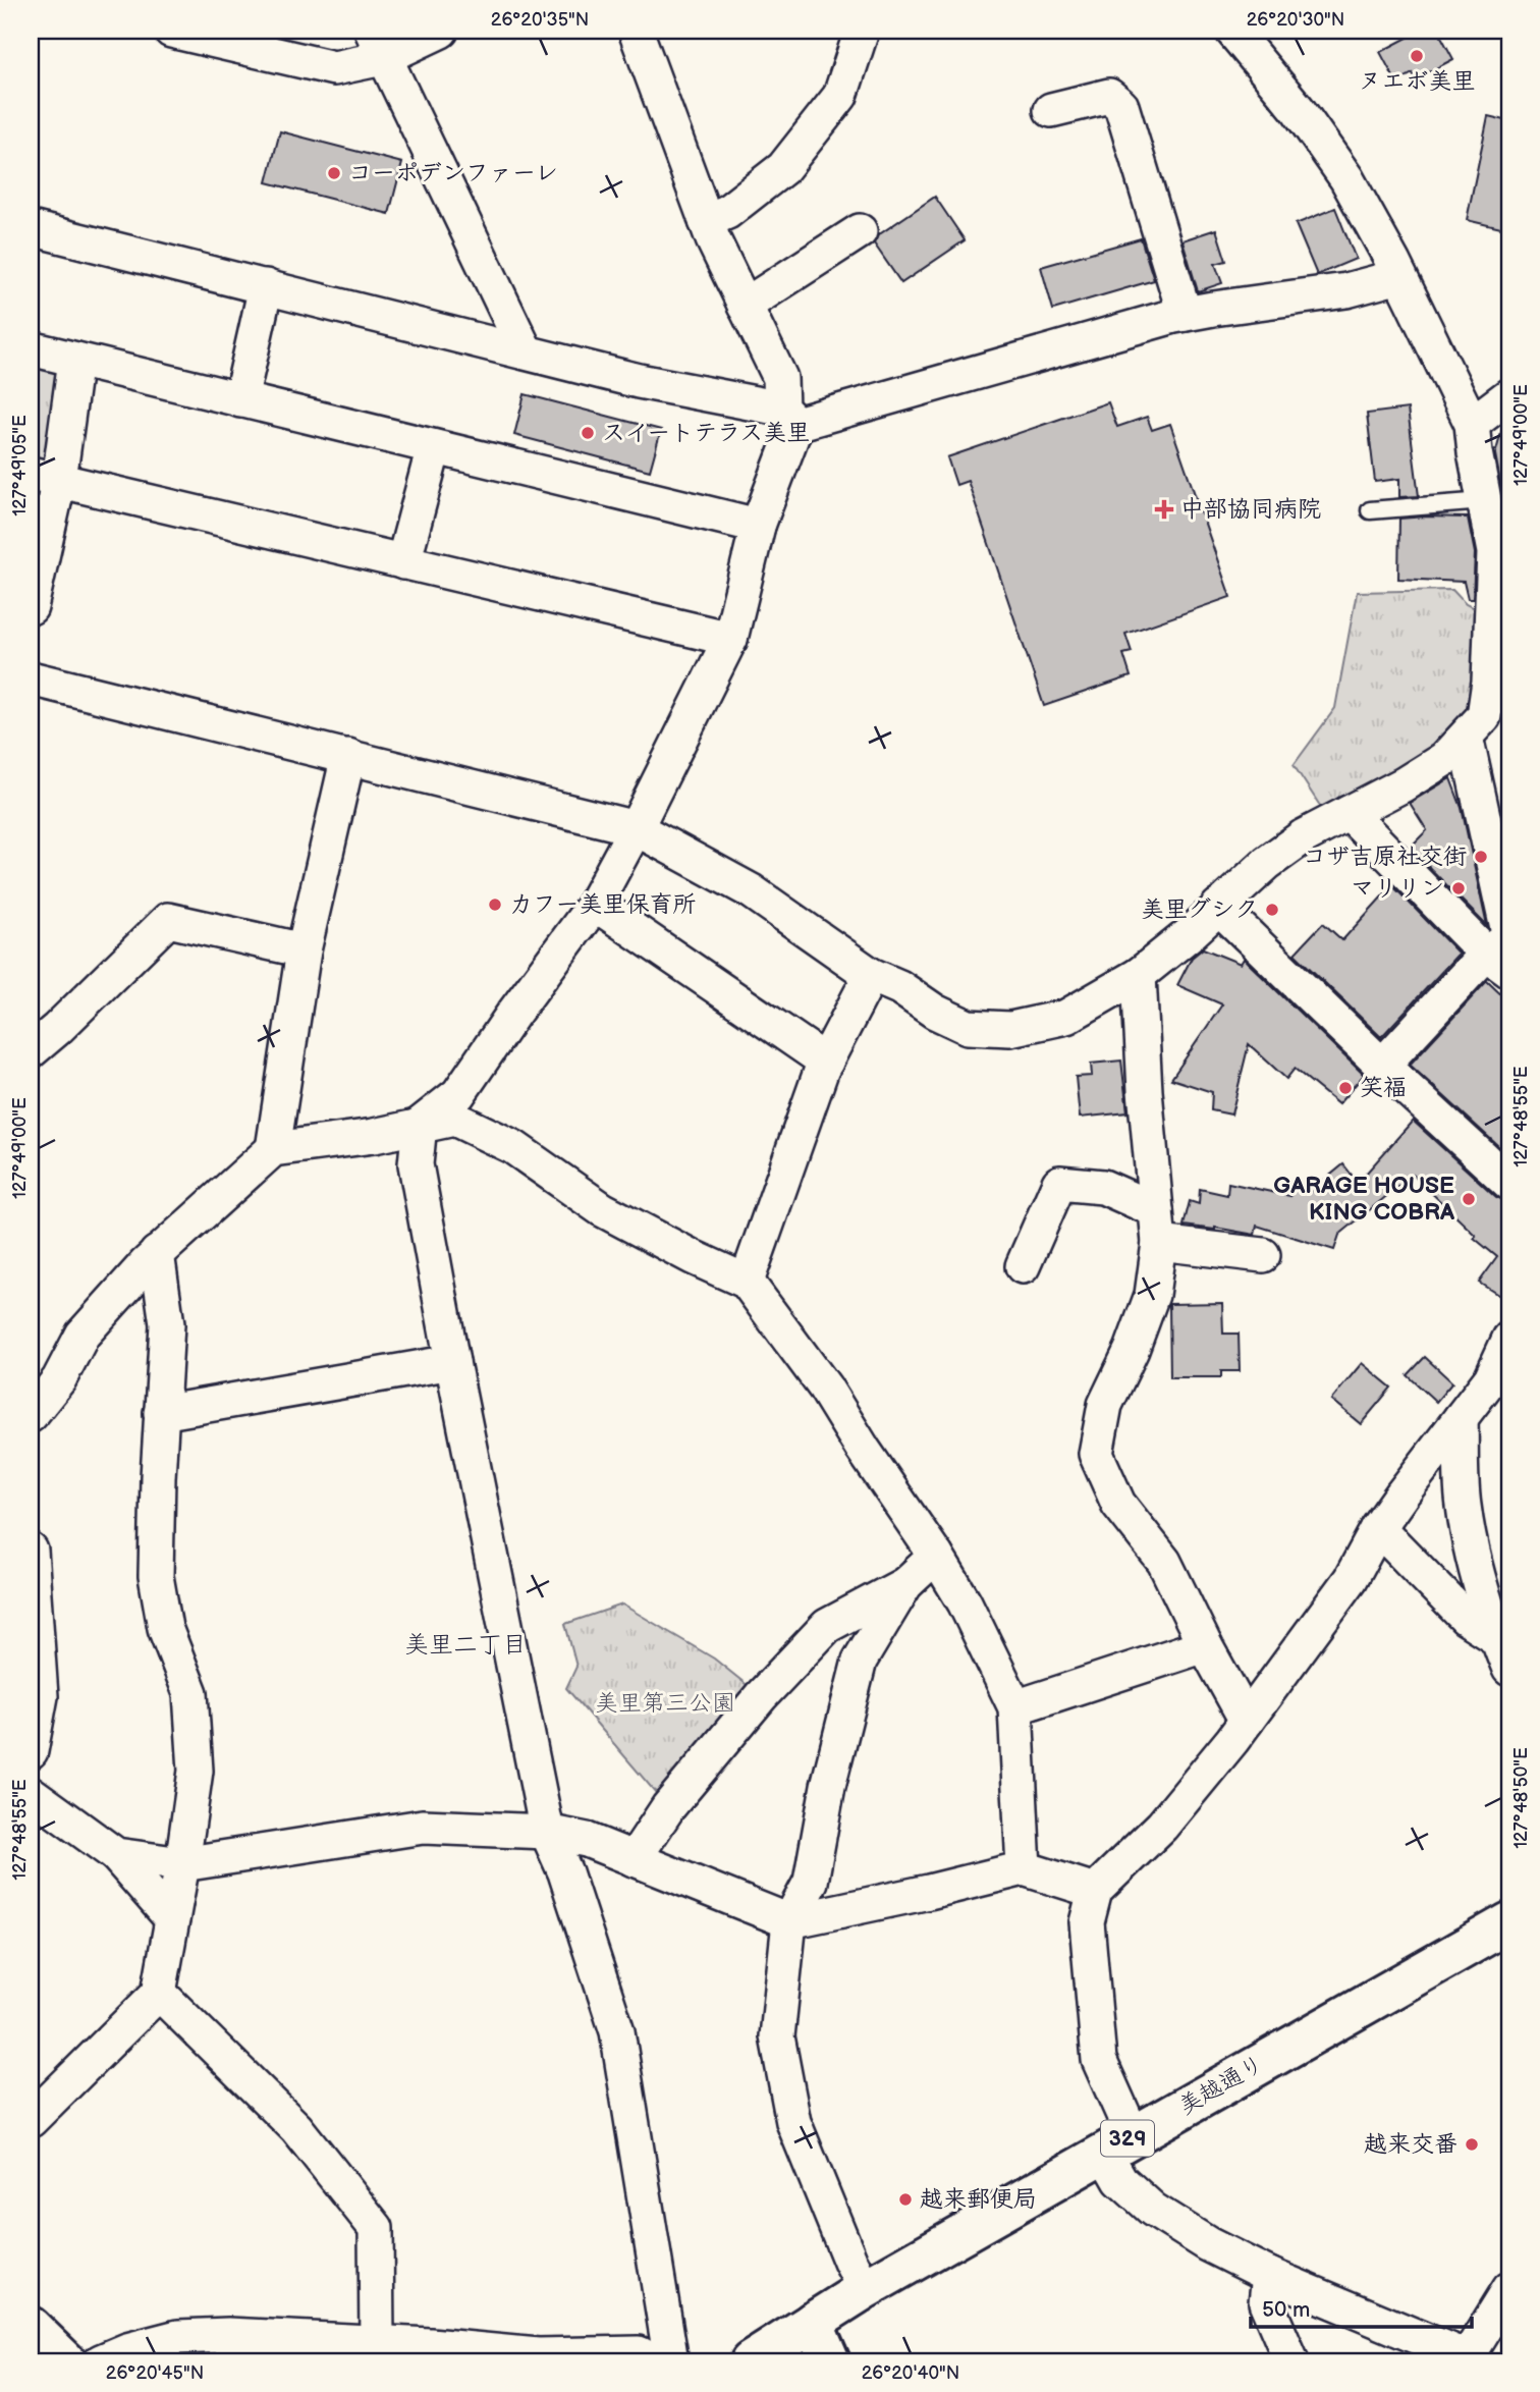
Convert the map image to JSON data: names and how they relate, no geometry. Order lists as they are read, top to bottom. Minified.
{"streets":{"main road":["美越通り","329"]},"districts":["美里二丁目"],"parks":["美里第三公園"],"places":{"other":["ヌエボ美里","コーポデンファーレ","スイートテラス美里","コザ吉原社交街","マリリン","カフー美里保育所","美里グシク","笑福","GARAGE HOUSE KING COBRA","越来交番","越来郵便局"],"health":["中部協同病院"]},"scale_bar":"50 m","coordinates":["26°20'35\"N","26°20'30\"N","127°49'00\"E","127°49'05\"E","127°48'55\"E","127°48'50\"E","26°20'45\"N","26°20'40\"N"]}
